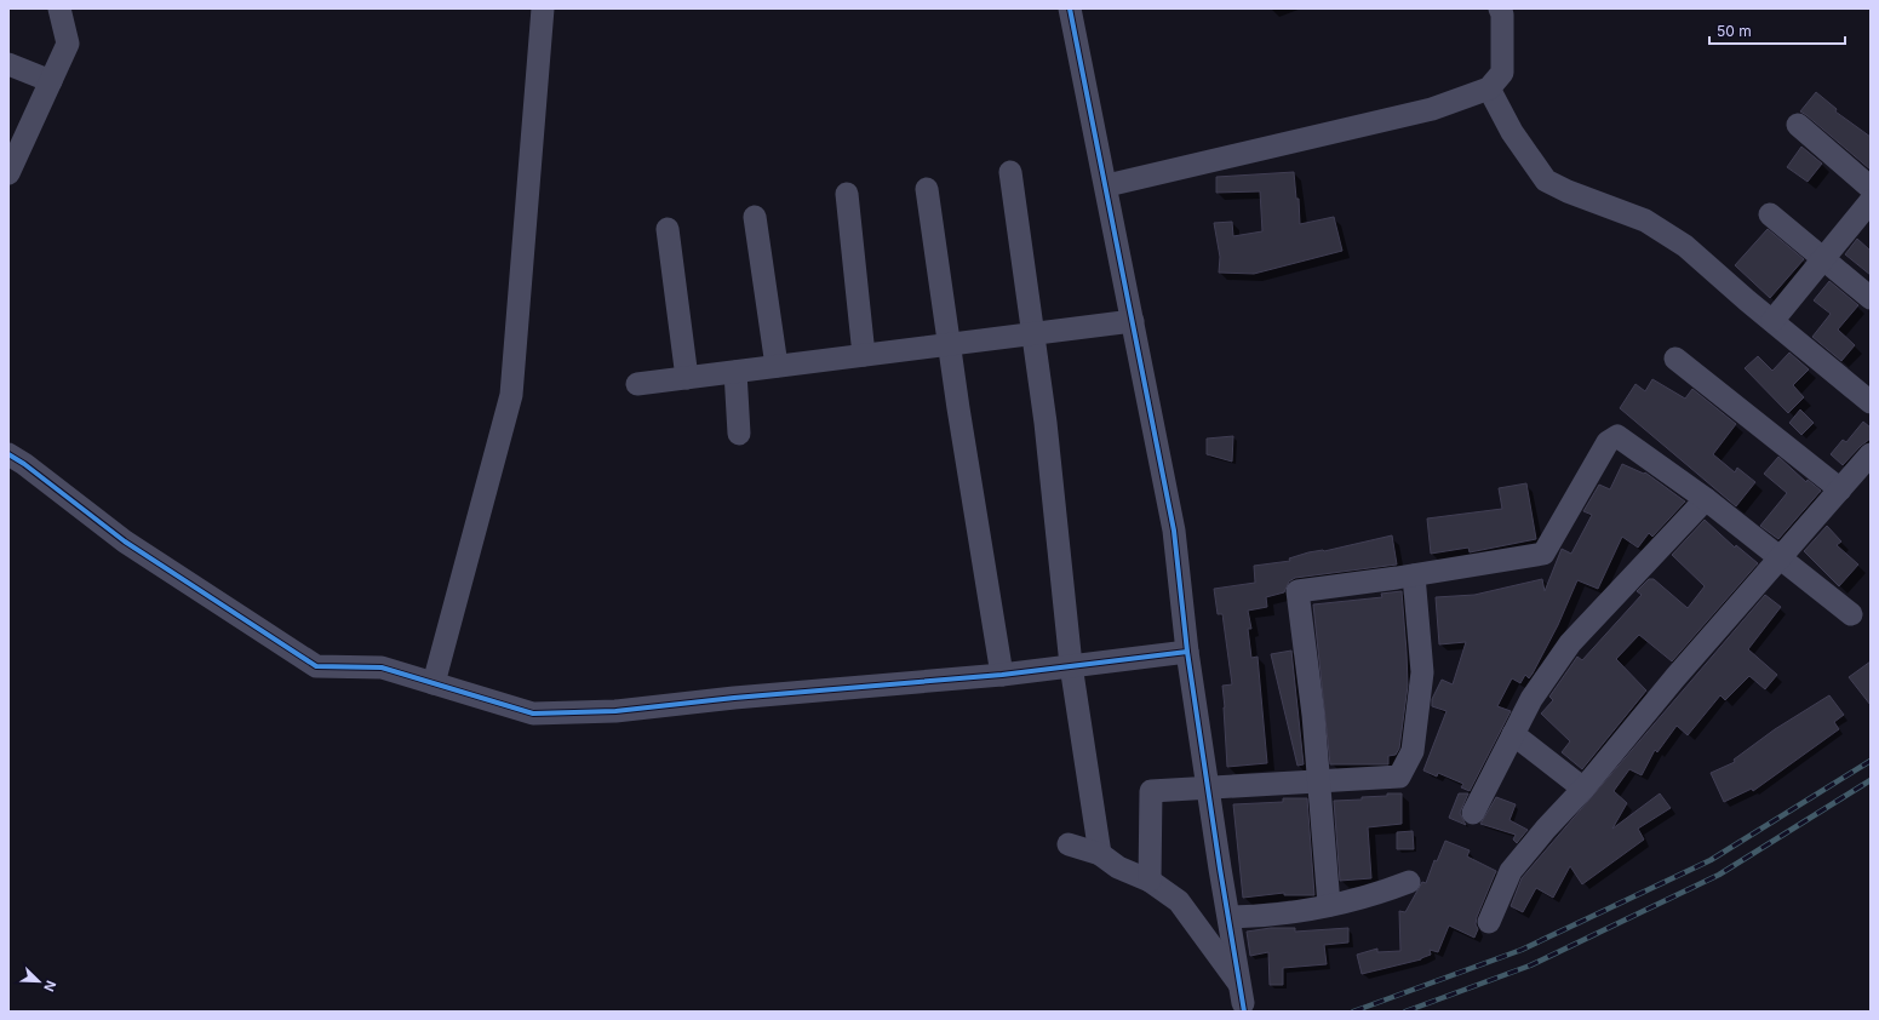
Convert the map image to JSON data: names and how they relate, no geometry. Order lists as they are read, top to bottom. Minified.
{"scale_bar":"50 m","north":"bottom right"}
